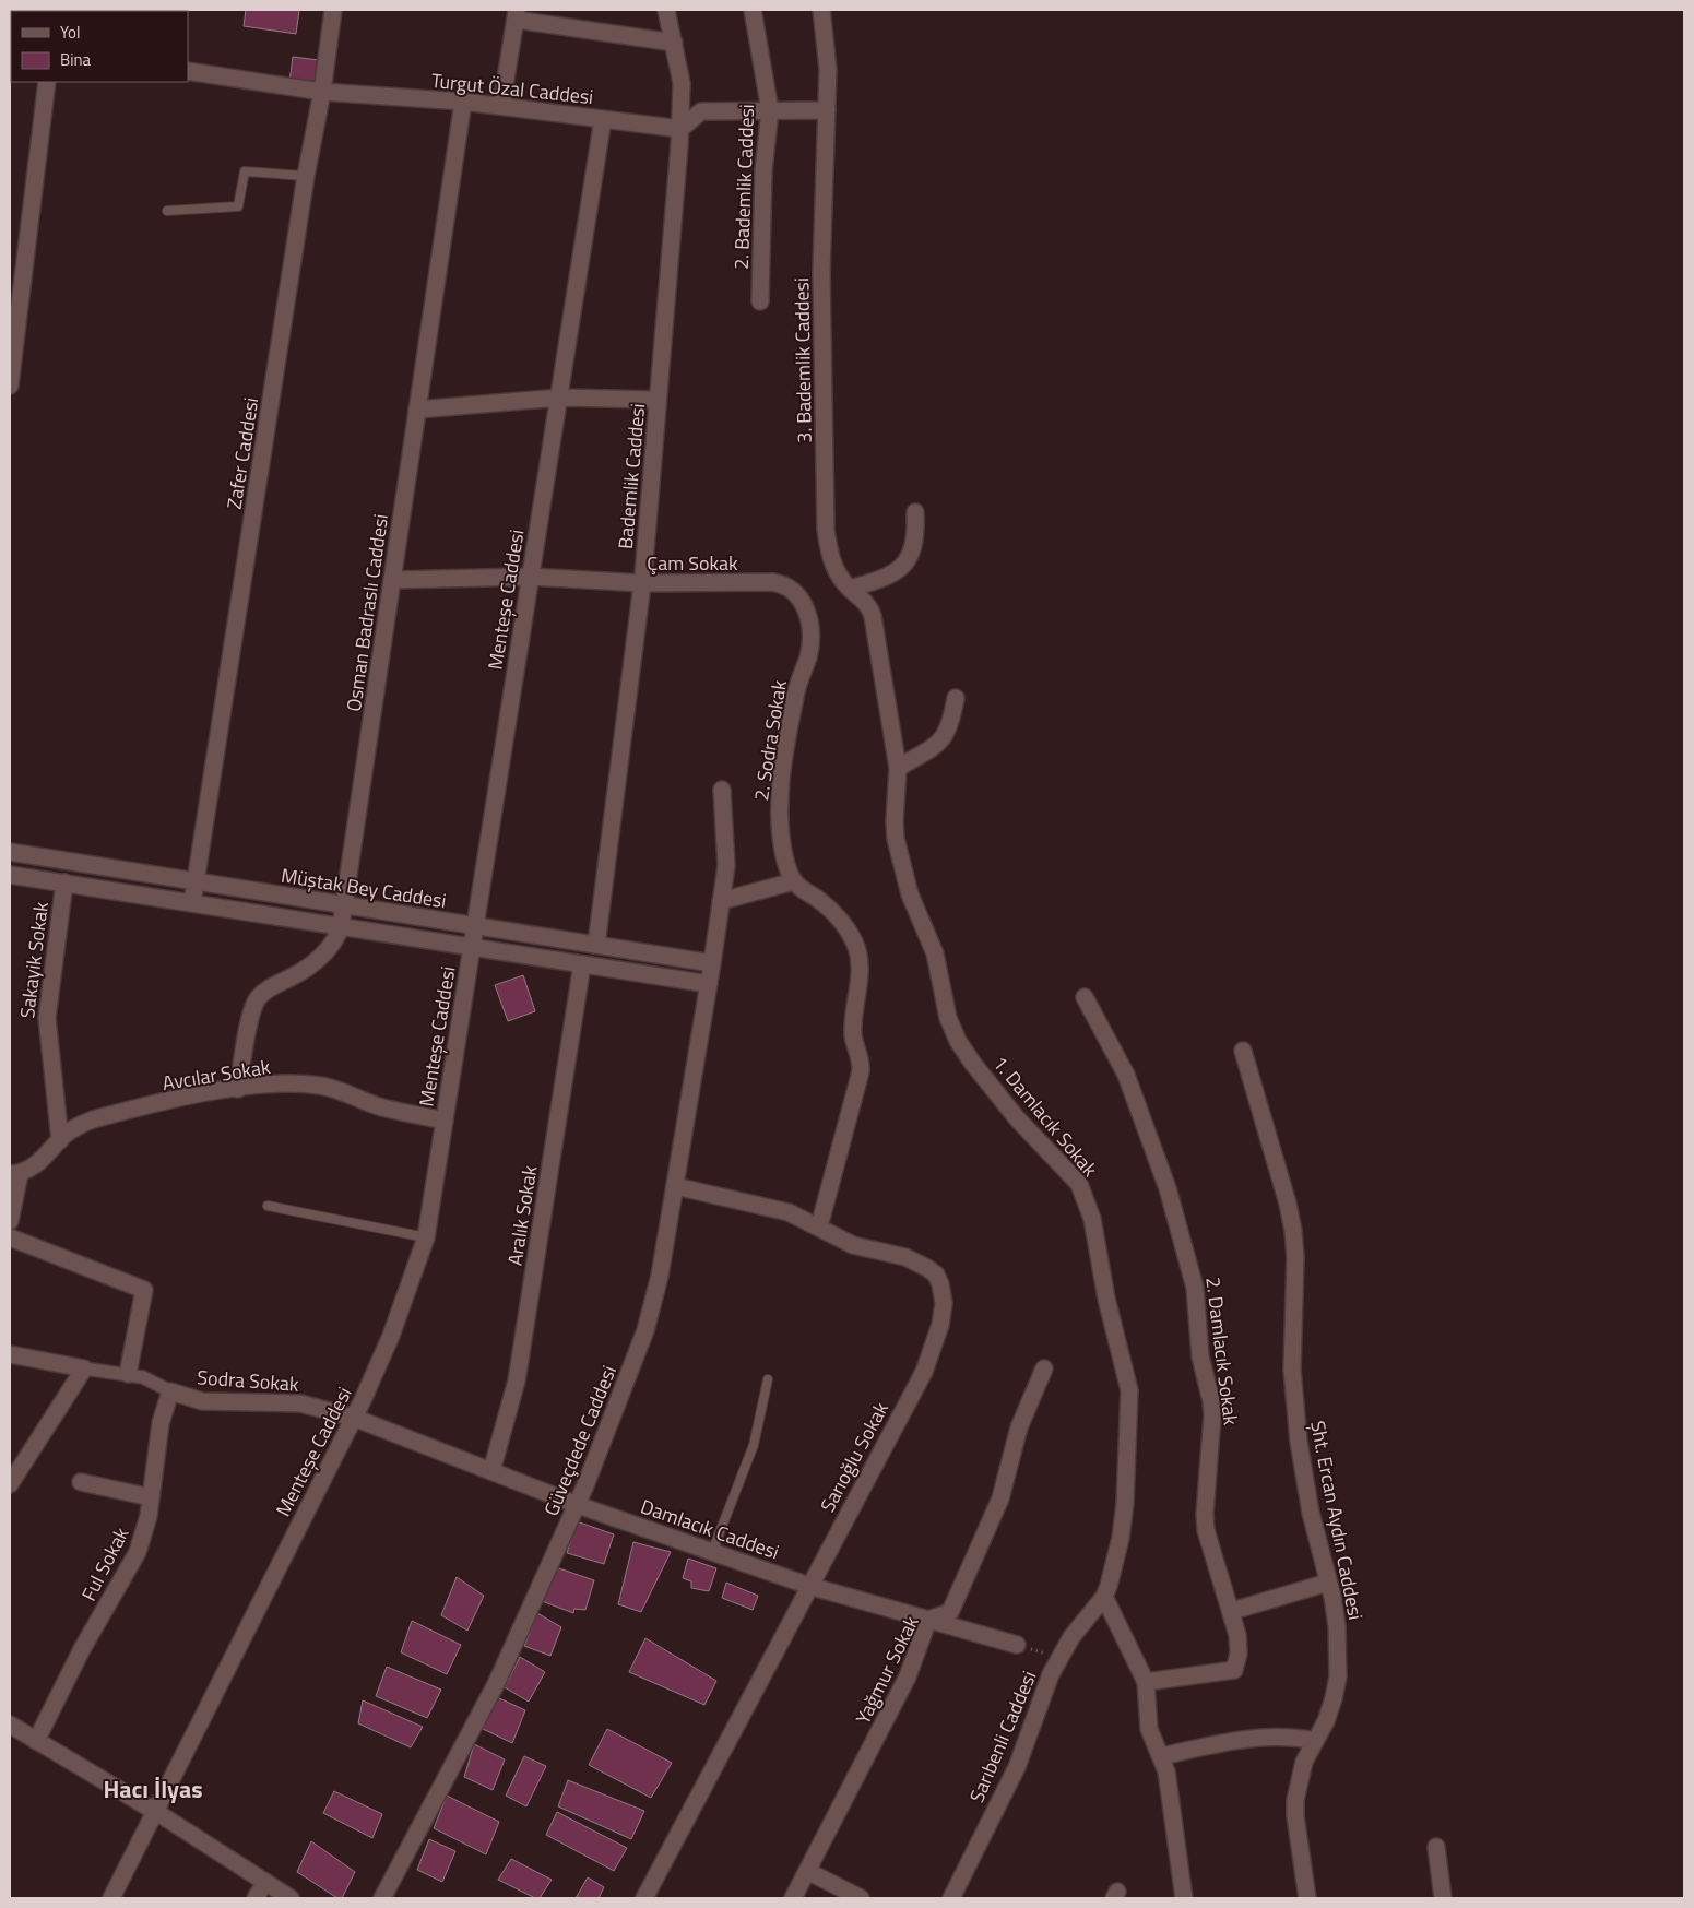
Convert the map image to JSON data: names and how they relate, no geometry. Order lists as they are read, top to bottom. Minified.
{"streets":{"street":["Turgut Özal Caddesi","2. Bademlik Caddesi","3. Bademlik Caddesi","Zafer Caddesi","Bademlik Caddesi","Çam Sokak","Menteşe Caddesi","Osman Badraslı Caddesi","2. Sodra Sokak","Müştak Bey Caddesi","Sakayik Sokak","Avcılar Sokak","1. Damlacık Sokak","Aralık Sokak","2. Damlacık Sokak","Sodra Sokak","Güveçdede Caddesi","Sarıoğlu Sokak","Şht. Ercan Aydın Caddesi","Damlacık Caddesi","Ful Sokak","Yağmur Sokak","Sarıbenli Caddesi"]},"crossings":[["Turgut Özal Caddesi","Zafer Caddesi"],["Turgut Özal Caddesi","Bademlik Caddesi"],["Turgut Özal Caddesi","Menteşe Caddesi"],["Turgut Özal Caddesi","Osman Badraslı Caddesi"],["3. Bademlik Caddesi","1. Damlacık Sokak"],["Zafer Caddesi","Müştak Bey Caddesi"],["Bademlik Caddesi","Çam Sokak"],["Bademlik Caddesi","Müştak Bey Caddesi"],["Çam Sokak","Menteşe Caddesi"],["Çam Sokak","Osman Badraslı Caddesi"],["Çam Sokak","2. Sodra Sokak"],["Menteşe Caddesi","Müştak Bey Caddesi"],["Menteşe Caddesi","Avcılar Sokak"],["Menteşe Caddesi","Sodra Sokak"],["Menteşe Caddesi","Damlacık Caddesi"],["Osman Badraslı Caddesi","Müştak Bey Caddesi"],["Osman Badraslı Caddesi","Avcılar Sokak"],["Müştak Bey Caddesi","Güveçdede Caddesi"],["Sakayik Sokak","Avcılar Sokak"],["1. Damlacık Sokak","Sarıbenli Caddesi"],["Aralık Sokak","Damlacık Caddesi"],["Sodra Sokak","Damlacık Caddesi"],["Sodra Sokak","Ful Sokak"],["Güveçdede Caddesi","Sarıoğlu Sokak"],["Güveçdede Caddesi","Damlacık Caddesi"],["Sarıoğlu Sokak","Damlacık Caddesi"],["Damlacık Caddesi","Yağmur Sokak"]],"districts":["Hacı İlyas"],"legend":["Yol","Bina"]}
